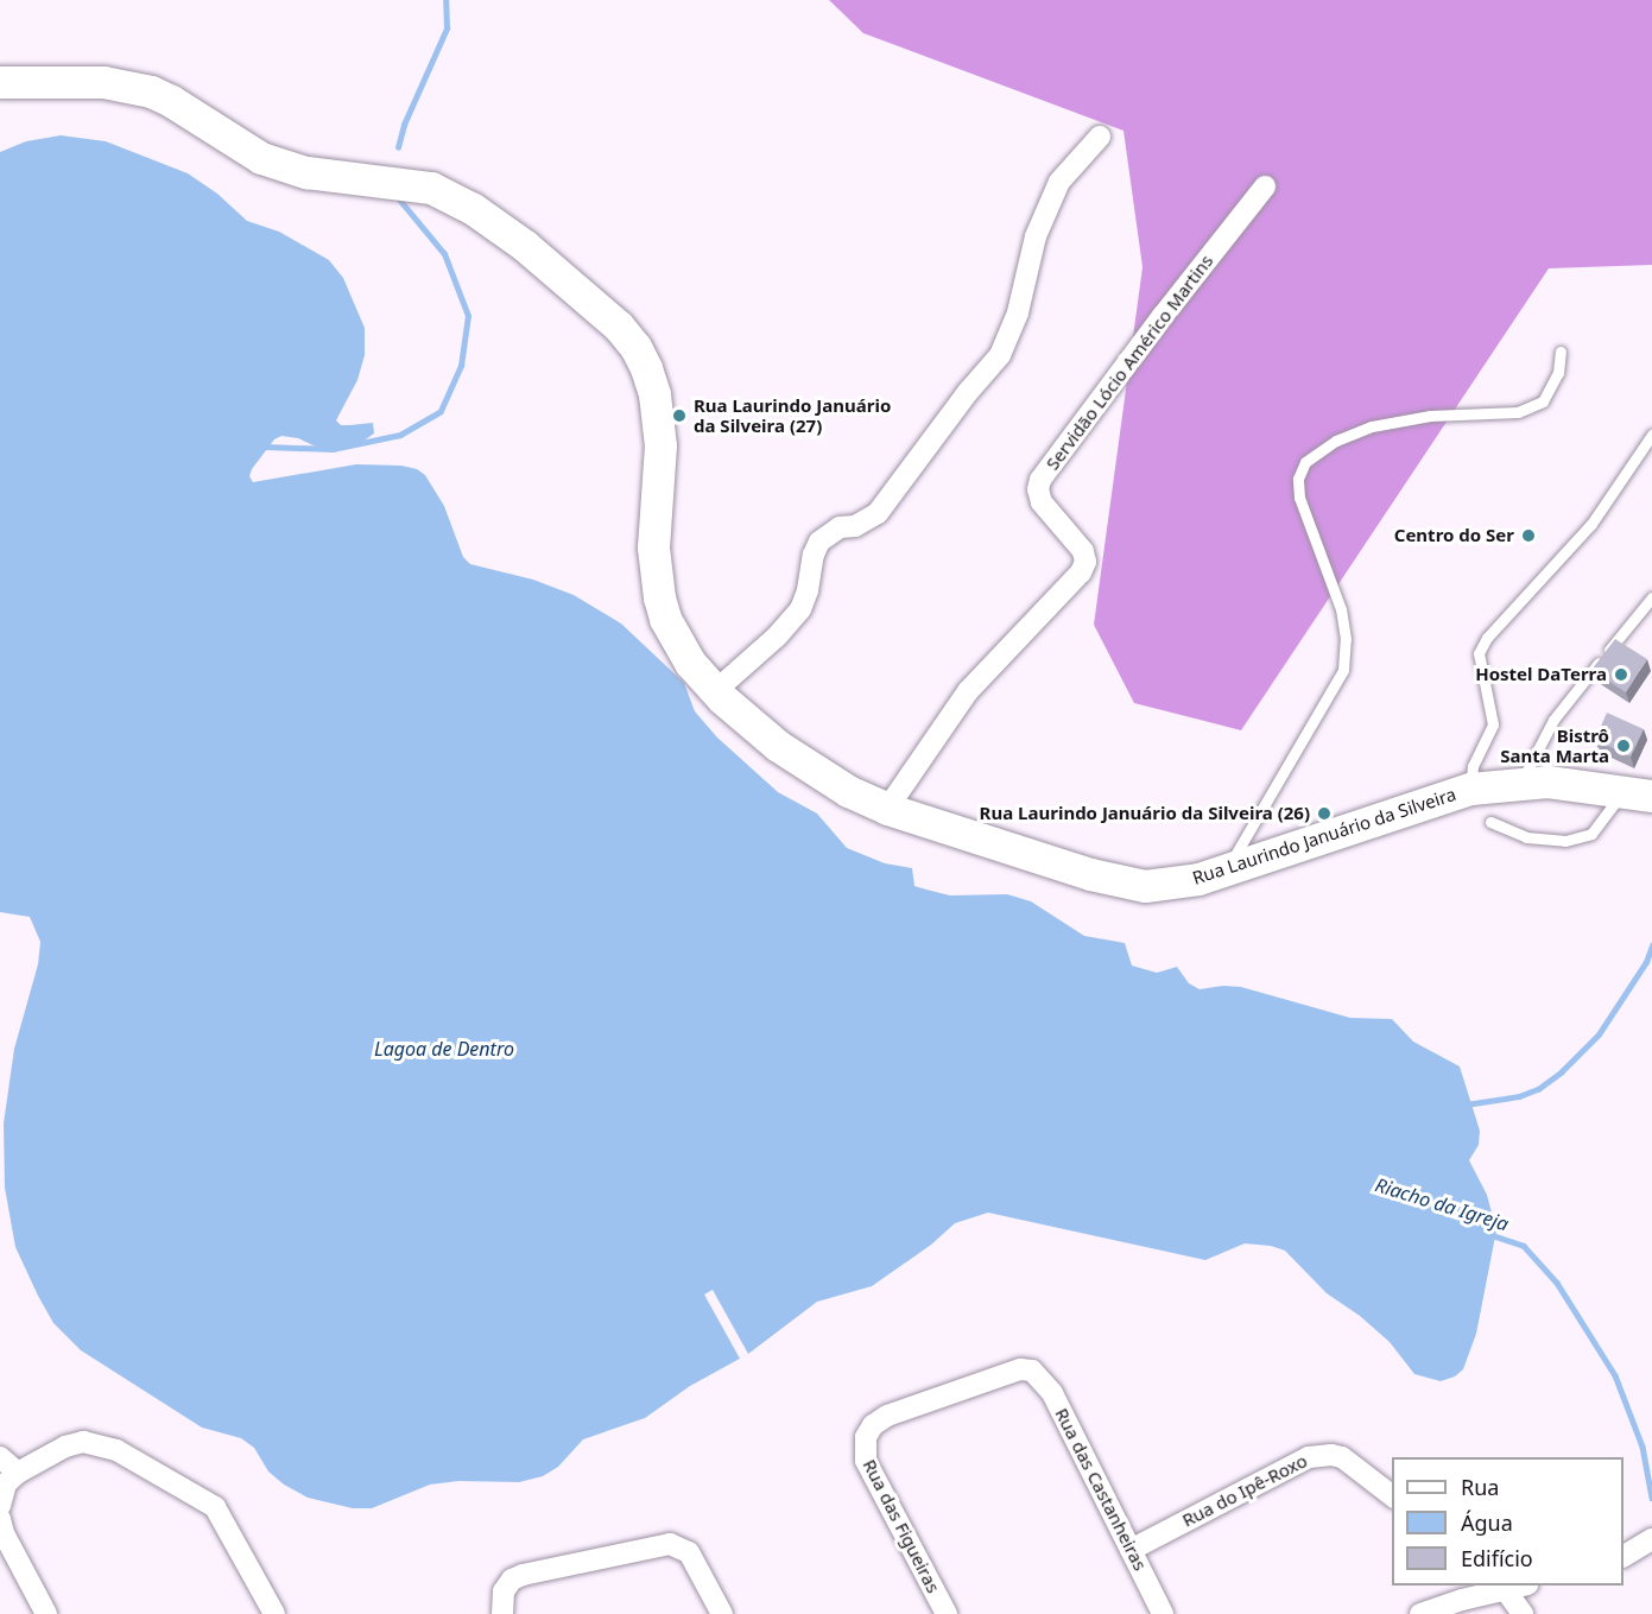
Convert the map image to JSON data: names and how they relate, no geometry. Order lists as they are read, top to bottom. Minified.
{"streets":{"main road":["Rua Laurindo Januário da Silveira"],"street":["Servidão Lócio Américo Martins","Rua das Castanheiras","Rua do Ipê-Roxo","Rua das Figueiras"]},"crossings":[["Servidão Lócio Américo Martins","Rua Laurindo Januário da Silveira"],["Rua das Castanheiras","Rua do Ipê-Roxo"],["Rua das Castanheiras","Rua das Figueiras"]],"water":["Lagoa de Dentro","Riacho da Igreja"],"places":["Rua Laurindo Januário da Silveira (27)","Centro do Ser","Hostel DaTerra","Bistrô Santa Marta","Rua Laurindo Januário da Silveira (26)"],"legend":["Rua","Água","Edifício"]}
